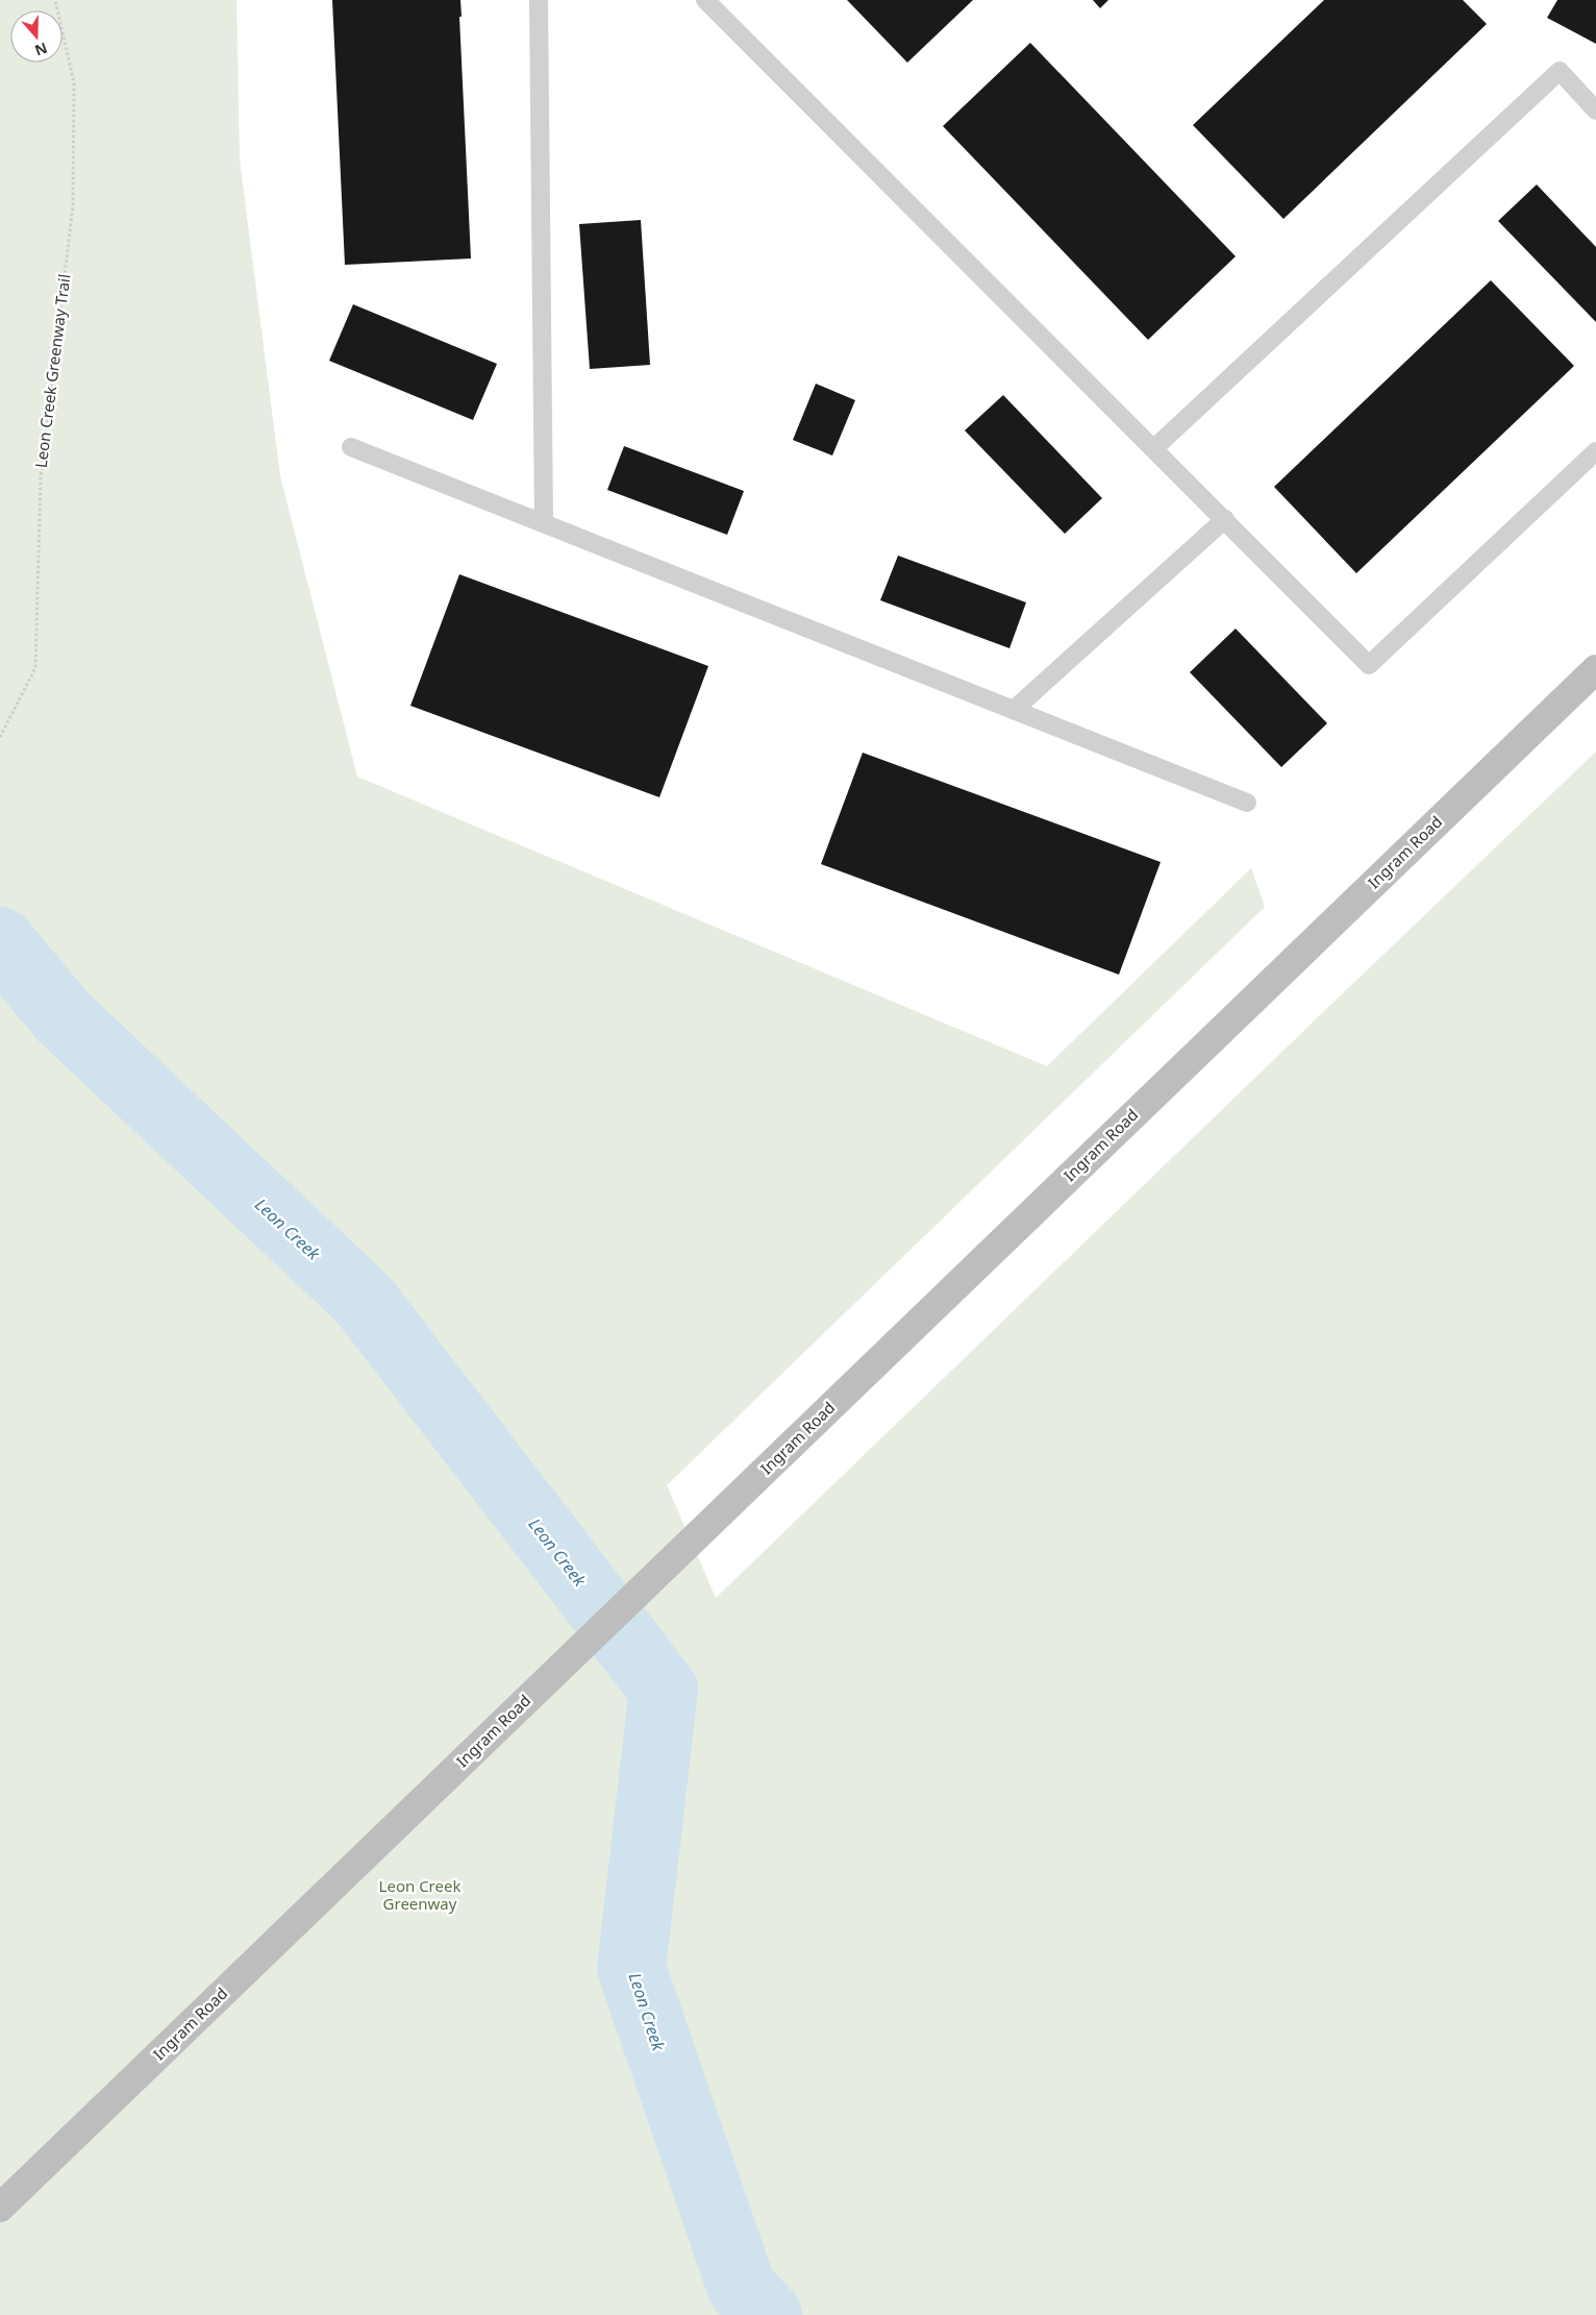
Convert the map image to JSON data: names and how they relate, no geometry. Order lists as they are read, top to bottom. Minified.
{"streets":{"street":["Ingram Road"],"path":["Leon Creek Greenway Trail"]},"water":["Leon Creek"],"parks":["Leon Creek Greenway"],"north":"bottom"}
